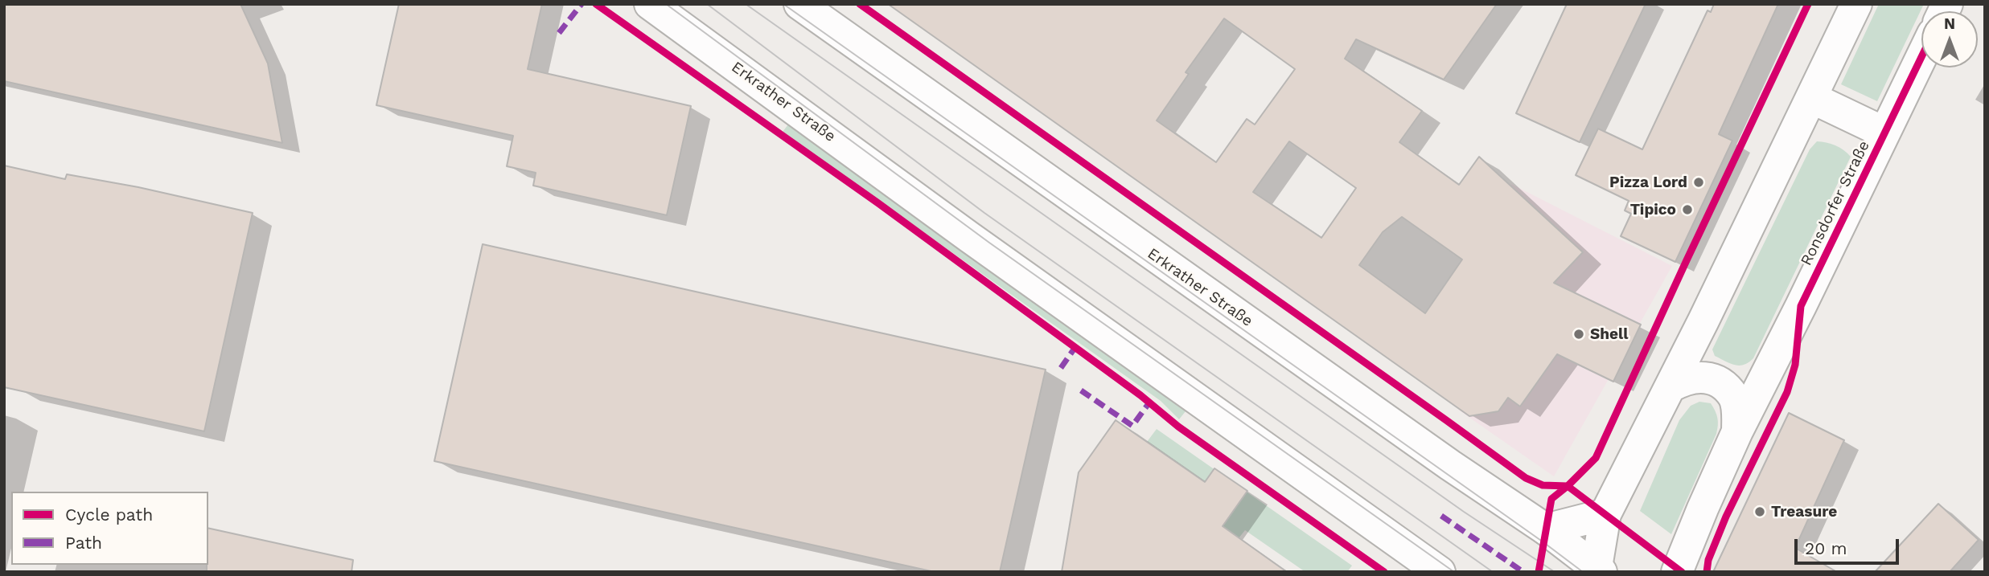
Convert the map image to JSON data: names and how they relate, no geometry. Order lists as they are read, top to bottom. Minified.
{"streets":{"main road":["Erkrather Straße","Ronsdorfer Straße"]},"places":["Pizza Lord","Tipico","Shell","Treasure"],"legend":["Cycle path","Path"],"scale_bar":"20 m","north":"top"}
